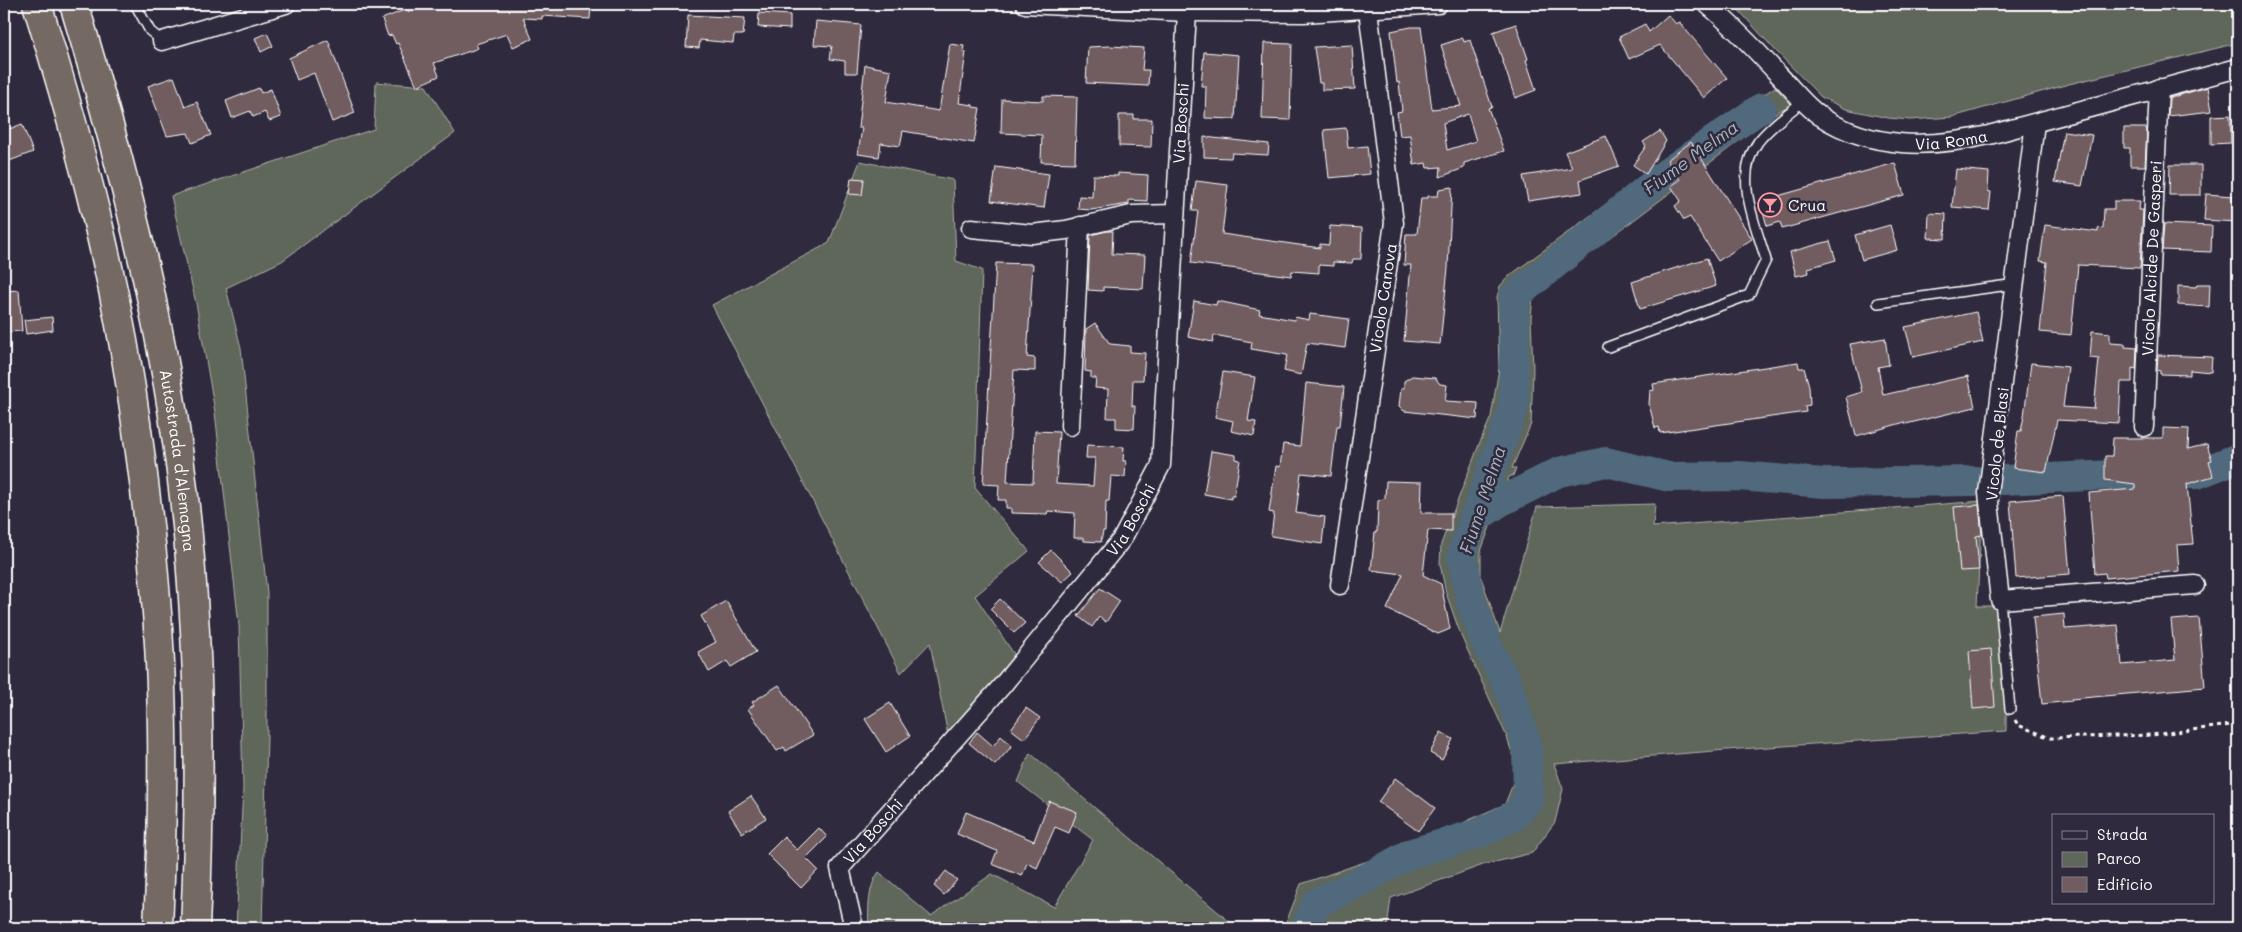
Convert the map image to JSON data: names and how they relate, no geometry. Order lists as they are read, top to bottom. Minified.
{"streets":{"highway":["Autostrada d'Alemagna"],"street":["Via Boschi","Via Roma","Vicolo Alcide De Gasperi","Vicolo Canova","Vicolo de Blasi"]},"crossings":[["Via Roma","Vicolo Alcide De Gasperi"],["Via Roma","Vicolo de Blasi"]],"water":["Fiume Melma"],"places":{"bar":["Crua"]},"legend":["Strada","Parco","Edificio"]}
